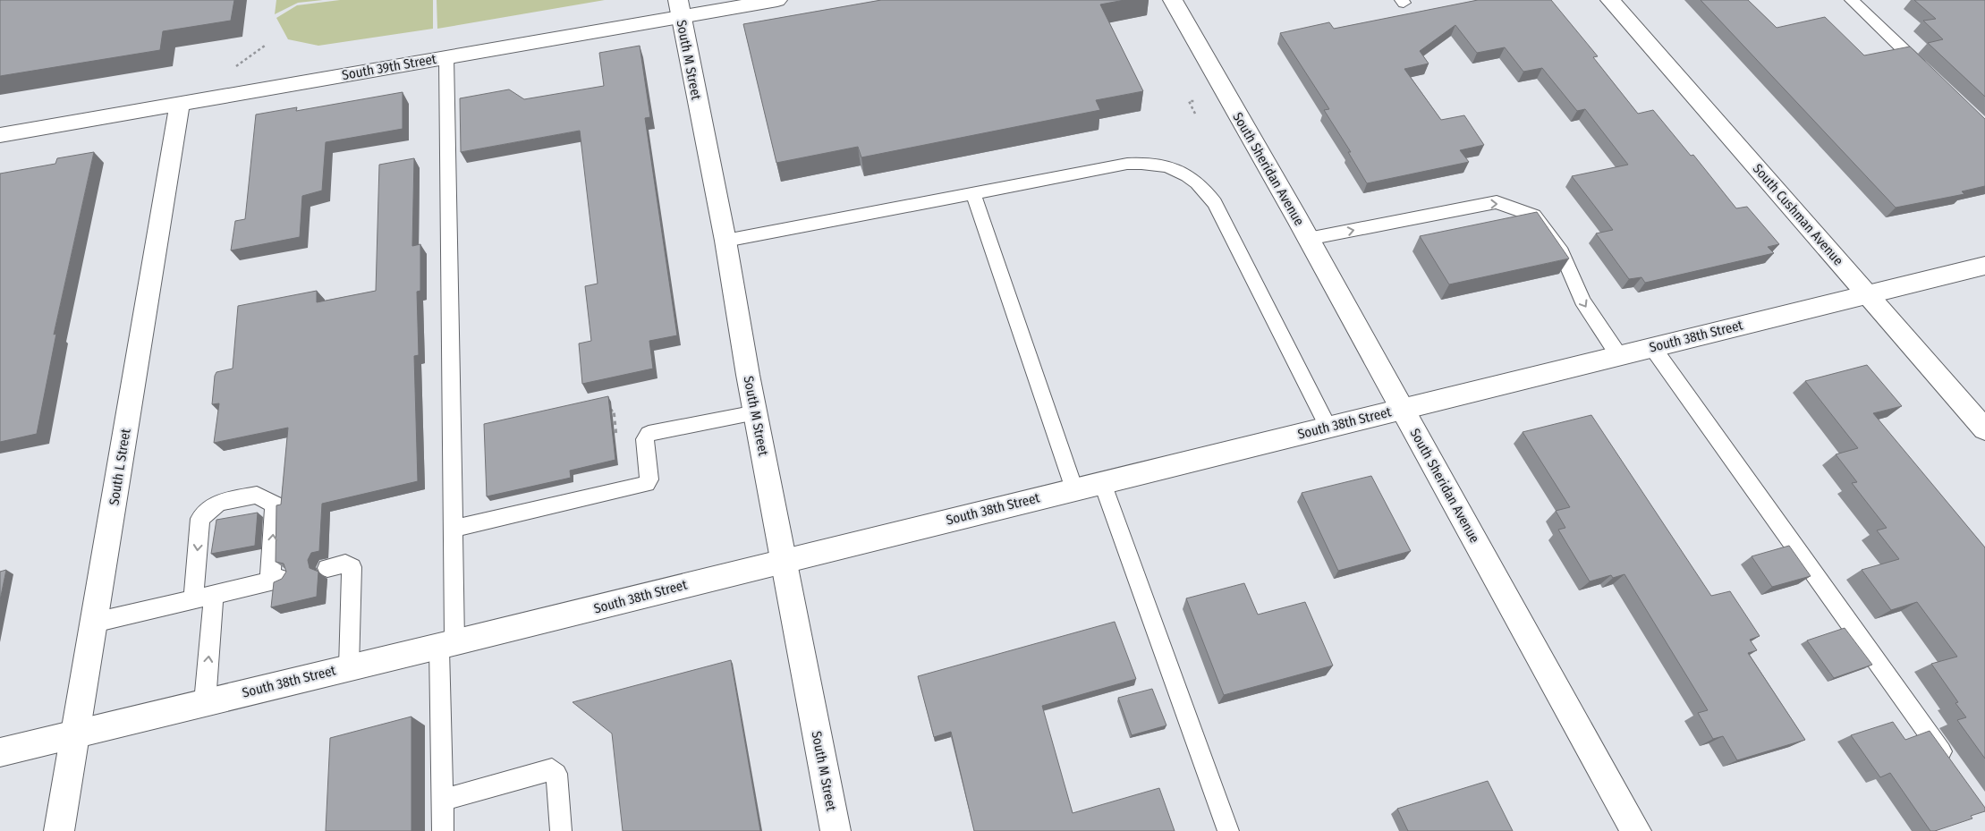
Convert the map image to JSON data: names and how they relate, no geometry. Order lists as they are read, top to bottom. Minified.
{"streets":{"street":["South M Street","South 39th Street","South Sheridan Avenue","South Cushman Avenue","South 38th Street","South L Street"]},"crossings":[["South M Street","South 39th Street"],["South M Street","South 38th Street"],["South 39th Street","South L Street"],["South Sheridan Avenue","South 38th Street"],["South Cushman Avenue","South 38th Street"],["South 38th Street","South L Street"]]}
